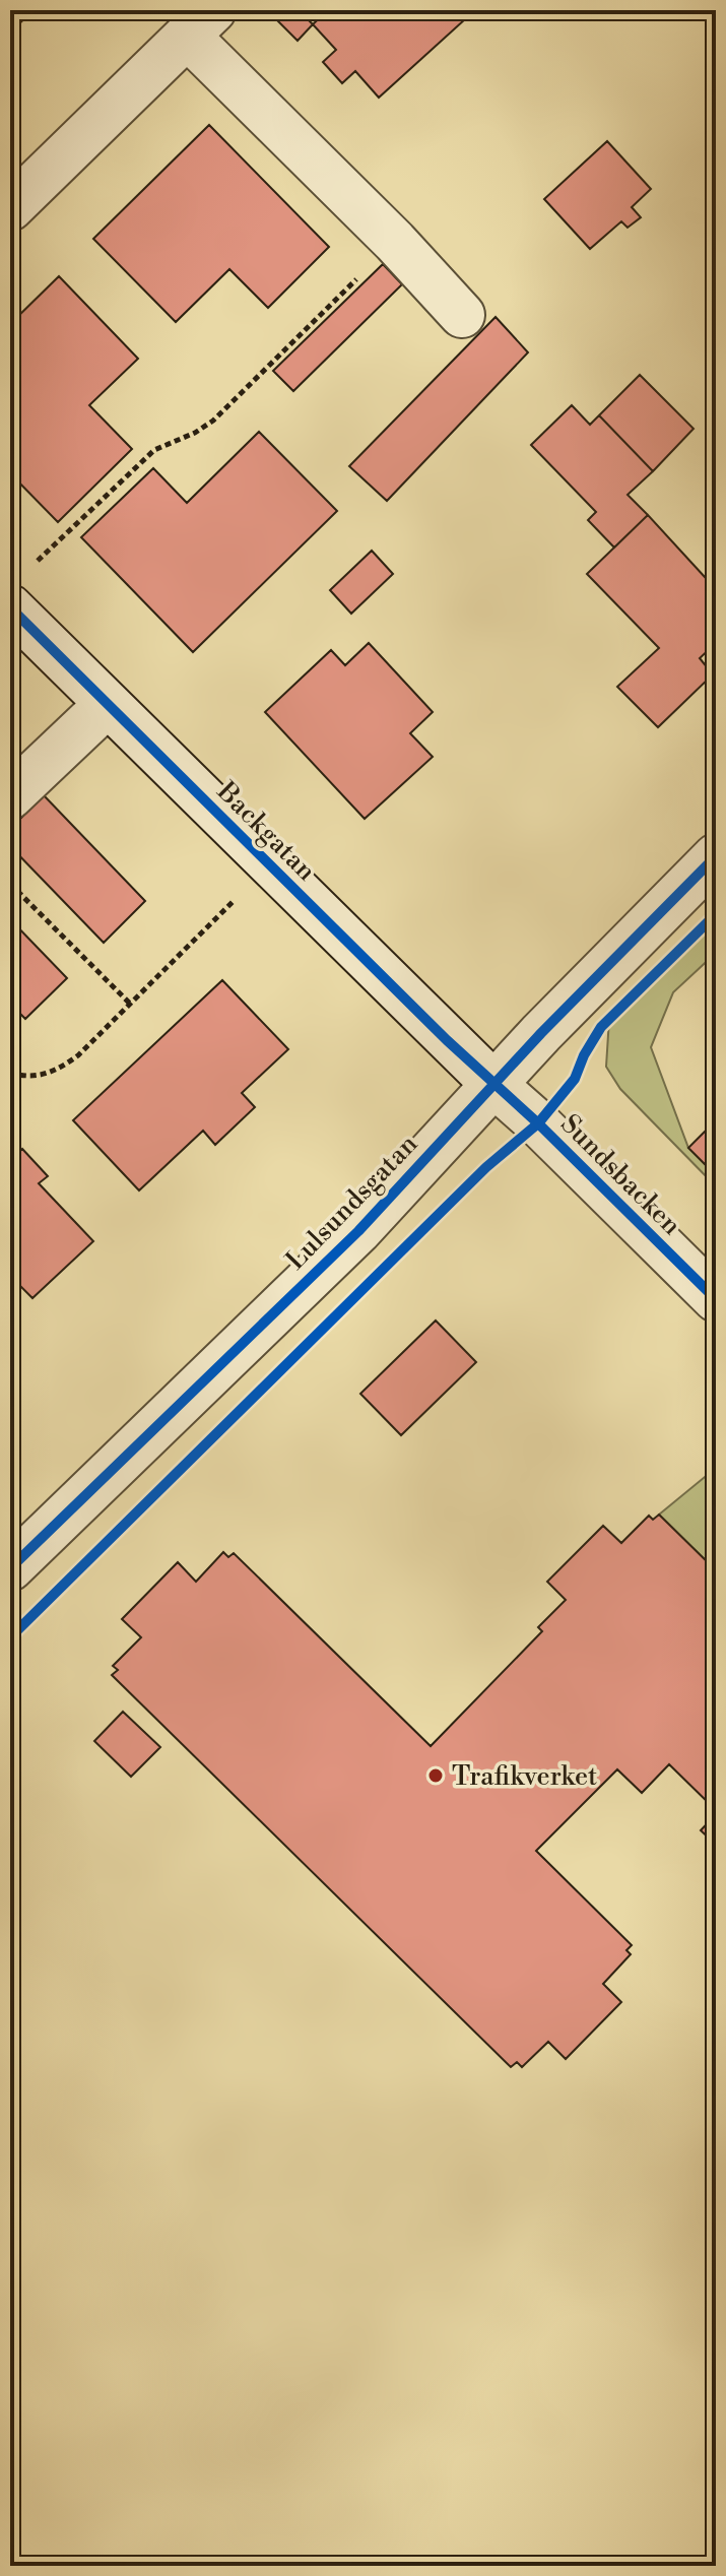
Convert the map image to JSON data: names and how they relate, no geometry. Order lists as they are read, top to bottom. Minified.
{"streets":{"street":["Backgatan","Sundsbacken","Lulsundsgatan"]},"crossings":[["Backgatan","Sundsbacken"],["Backgatan","Lulsundsgatan"],["Sundsbacken","Lulsundsgatan"]],"places":["Trafikverket"]}
